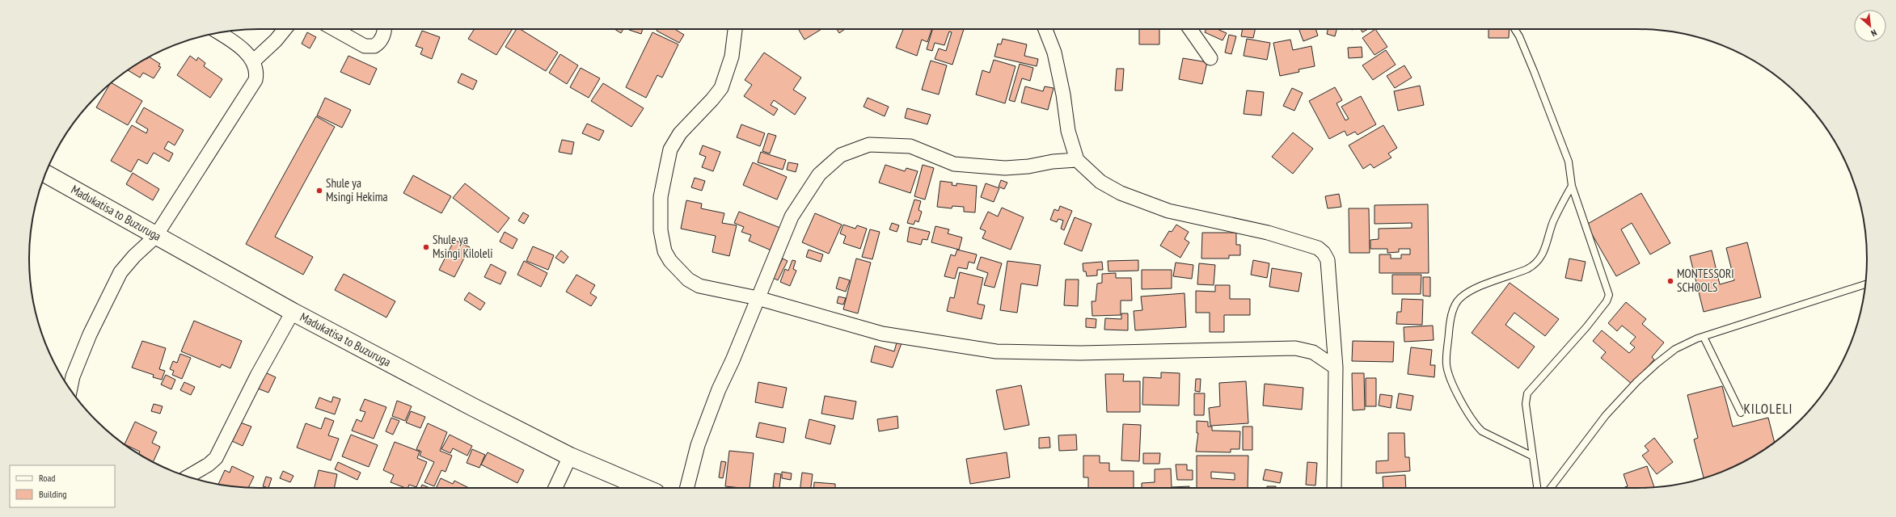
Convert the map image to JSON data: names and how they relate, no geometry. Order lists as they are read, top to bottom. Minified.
{"streets":{"main road":["Madukatisa to Buzuruga"]},"districts":["KILOLELI"],"places":["Shule ya Msingi Hekima","Shule ya Msingi Kiloleli","MONTESSORI SCHOOLS"],"legend":["Road","Building"],"north":"bottom right"}
